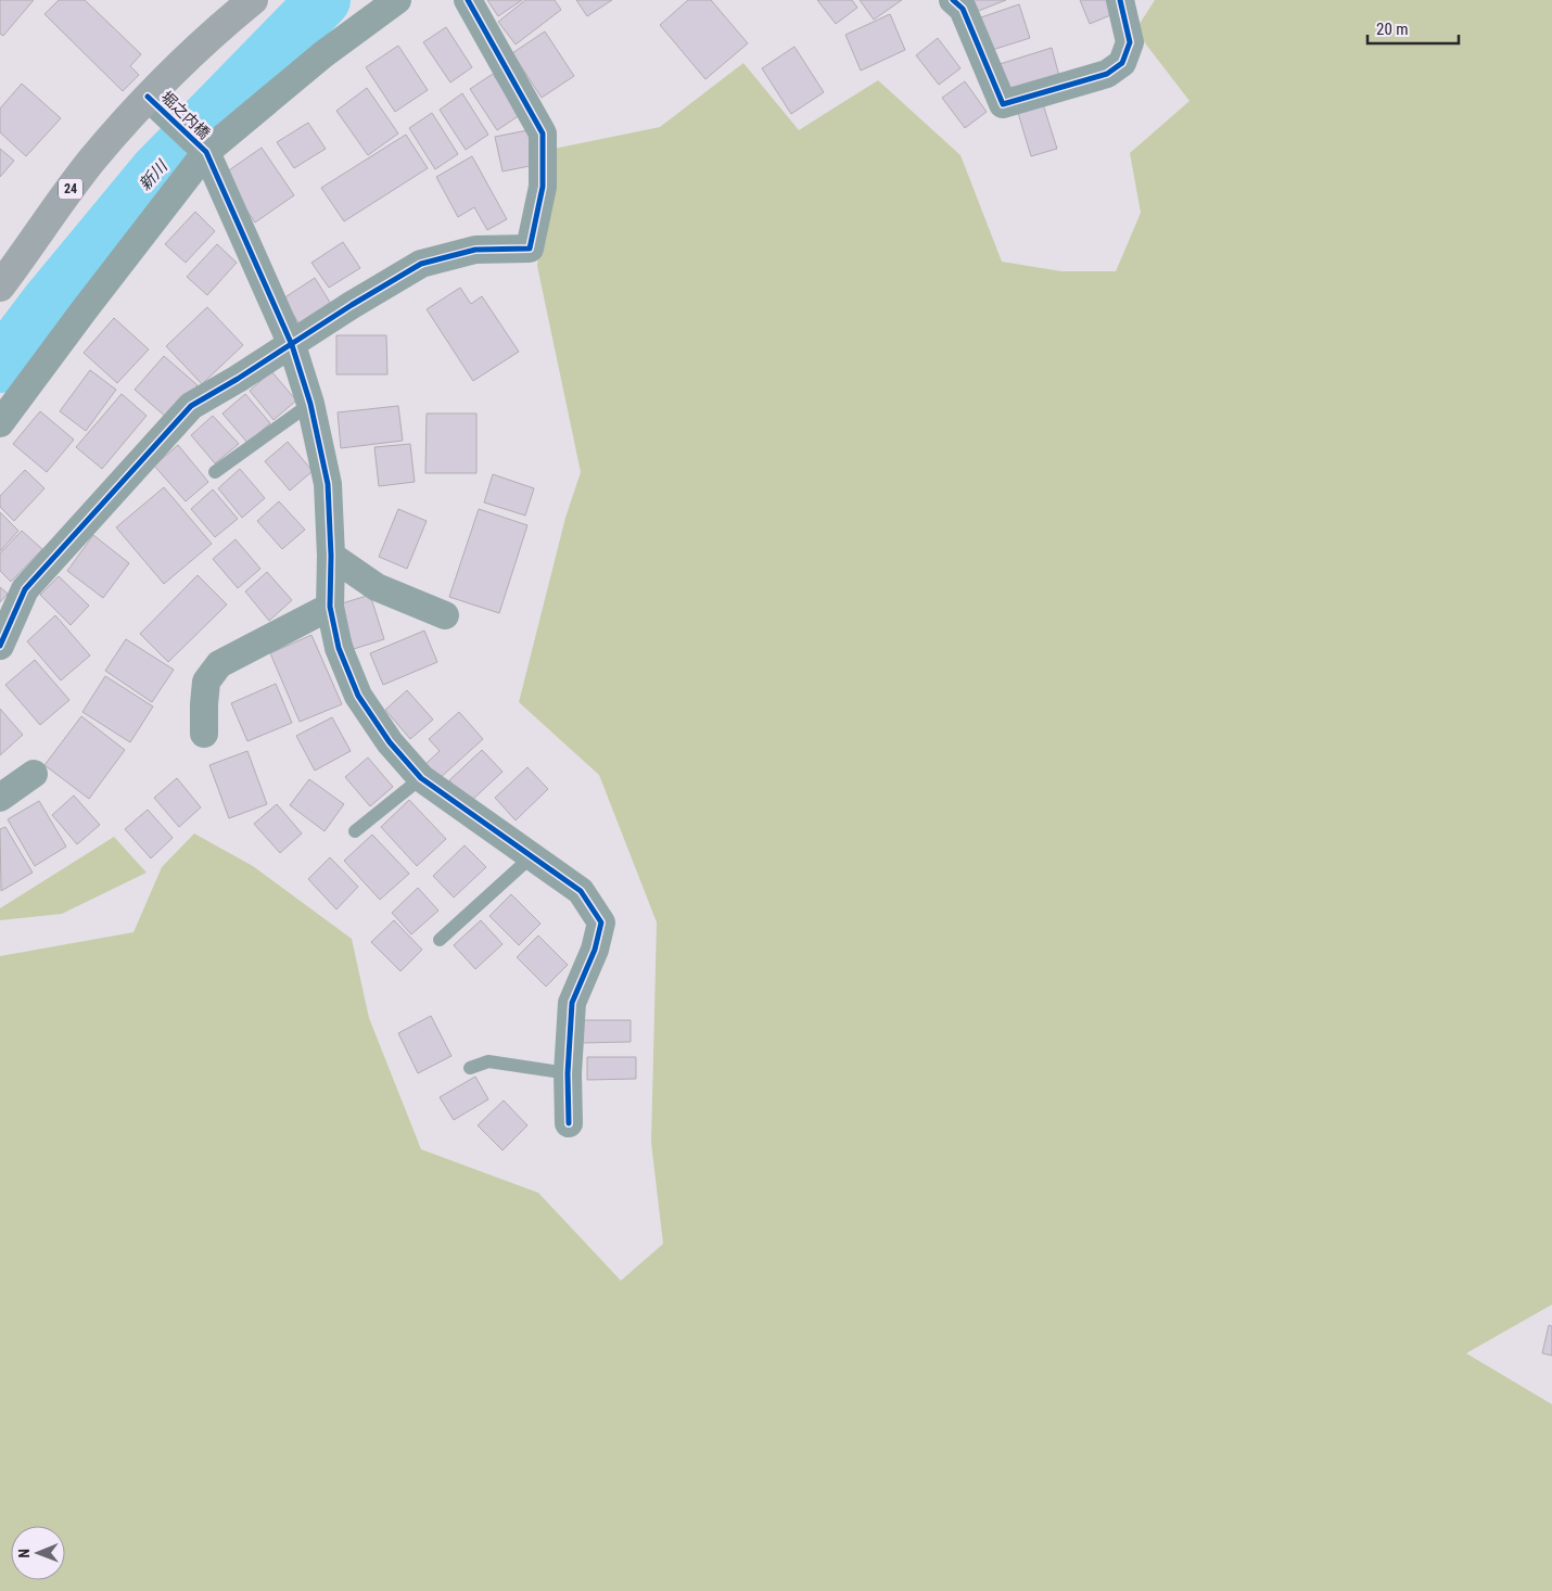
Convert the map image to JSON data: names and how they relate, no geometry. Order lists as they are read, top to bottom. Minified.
{"streets":{"main road":["24"],"street":["堀之内橋"]},"crossings":[["堀之内橋","24"]],"water":["新川"],"scale_bar":"20 m","north":"left"}
